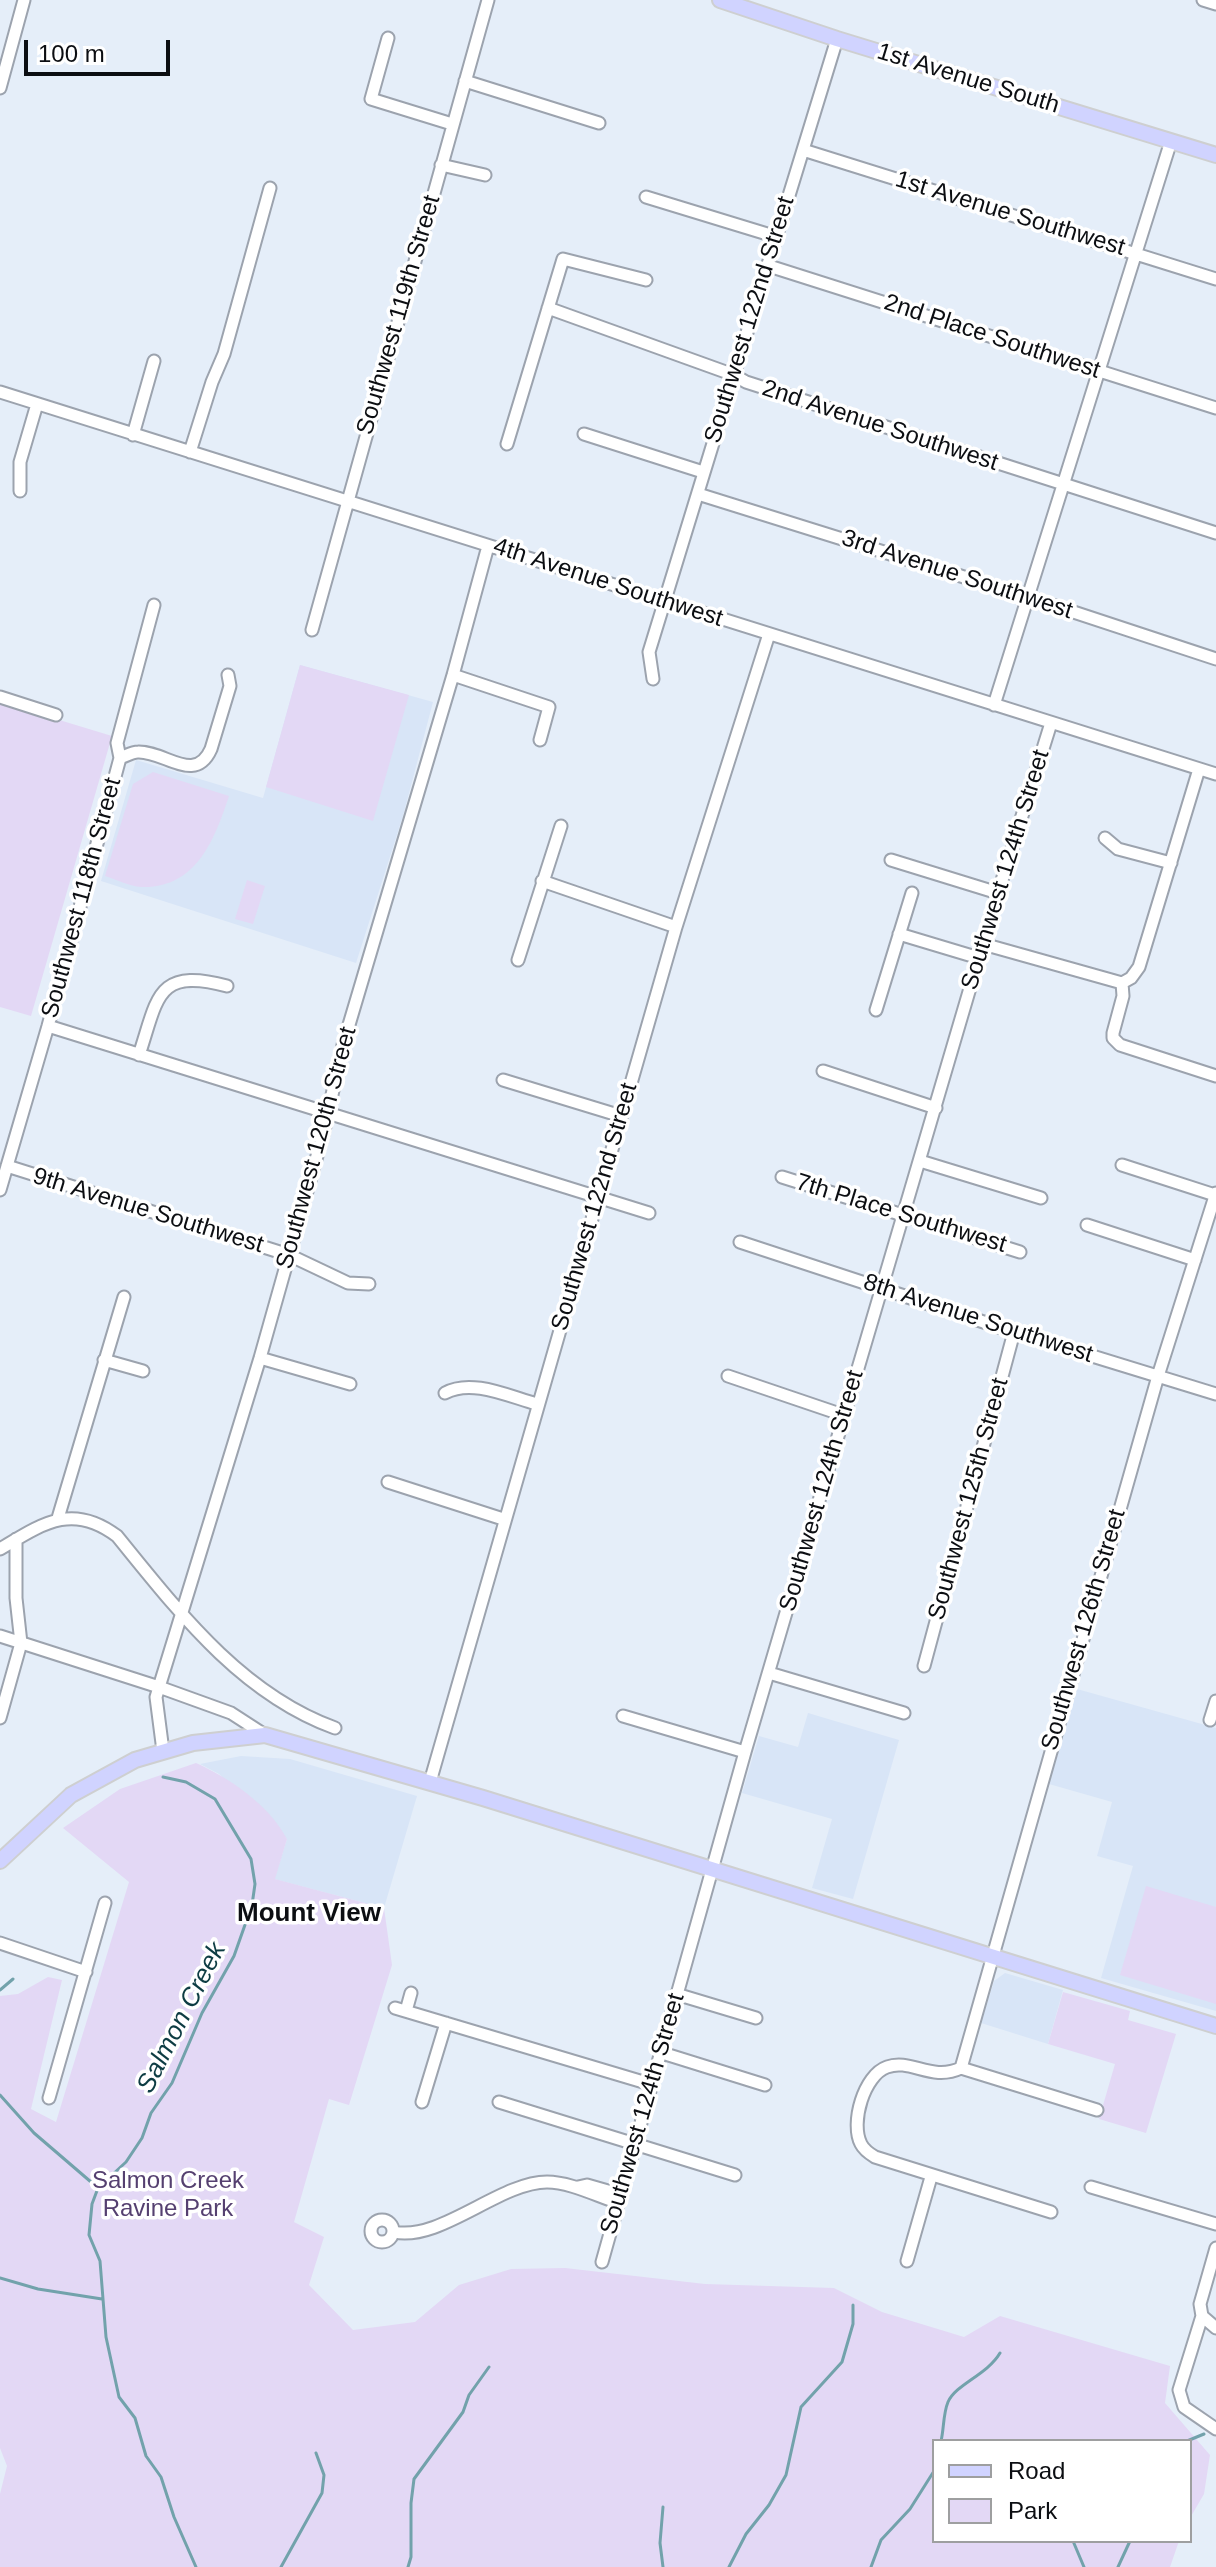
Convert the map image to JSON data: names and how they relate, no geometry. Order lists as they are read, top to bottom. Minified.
{"streets":{"main road":["1st Avenue South"],"street":["1st Avenue Southwest","Southwest 119th Street","Southwest 122nd Street","2nd Place Southwest","2nd Avenue Southwest","3rd Avenue Southwest","4th Avenue Southwest","Southwest 124th Street","Southwest 118th Street","Southwest 120th Street","9th Avenue Southwest","7th Place Southwest","8th Avenue Southwest","Southwest 125th Street","Southwest 126th Street"]},"crossings":[["1st Avenue South","Southwest 122nd Street"],["1st Avenue Southwest","Southwest 122nd Street"],["Southwest 119th Street","4th Avenue Southwest"],["Southwest 122nd Street","2nd Place Southwest"],["Southwest 122nd Street","2nd Avenue Southwest"],["Southwest 122nd Street","3rd Avenue Southwest"],["Southwest 122nd Street","4th Avenue Southwest"],["4th Avenue Southwest","Southwest 124th Street"],["4th Avenue Southwest","Southwest 120th Street"],["Southwest 124th Street","7th Place Southwest"],["Southwest 124th Street","8th Avenue Southwest"],["Southwest 118th Street","9th Avenue Southwest"],["Southwest 120th Street","9th Avenue Southwest"],["8th Avenue Southwest","Southwest 125th Street"],["8th Avenue Southwest","Southwest 126th Street"]],"districts":["Mount View"],"water":["Salmon Creek"],"parks":["Salmon Creek Ravine Park"],"legend":["Road","Park"],"scale_bar":"100 m"}
